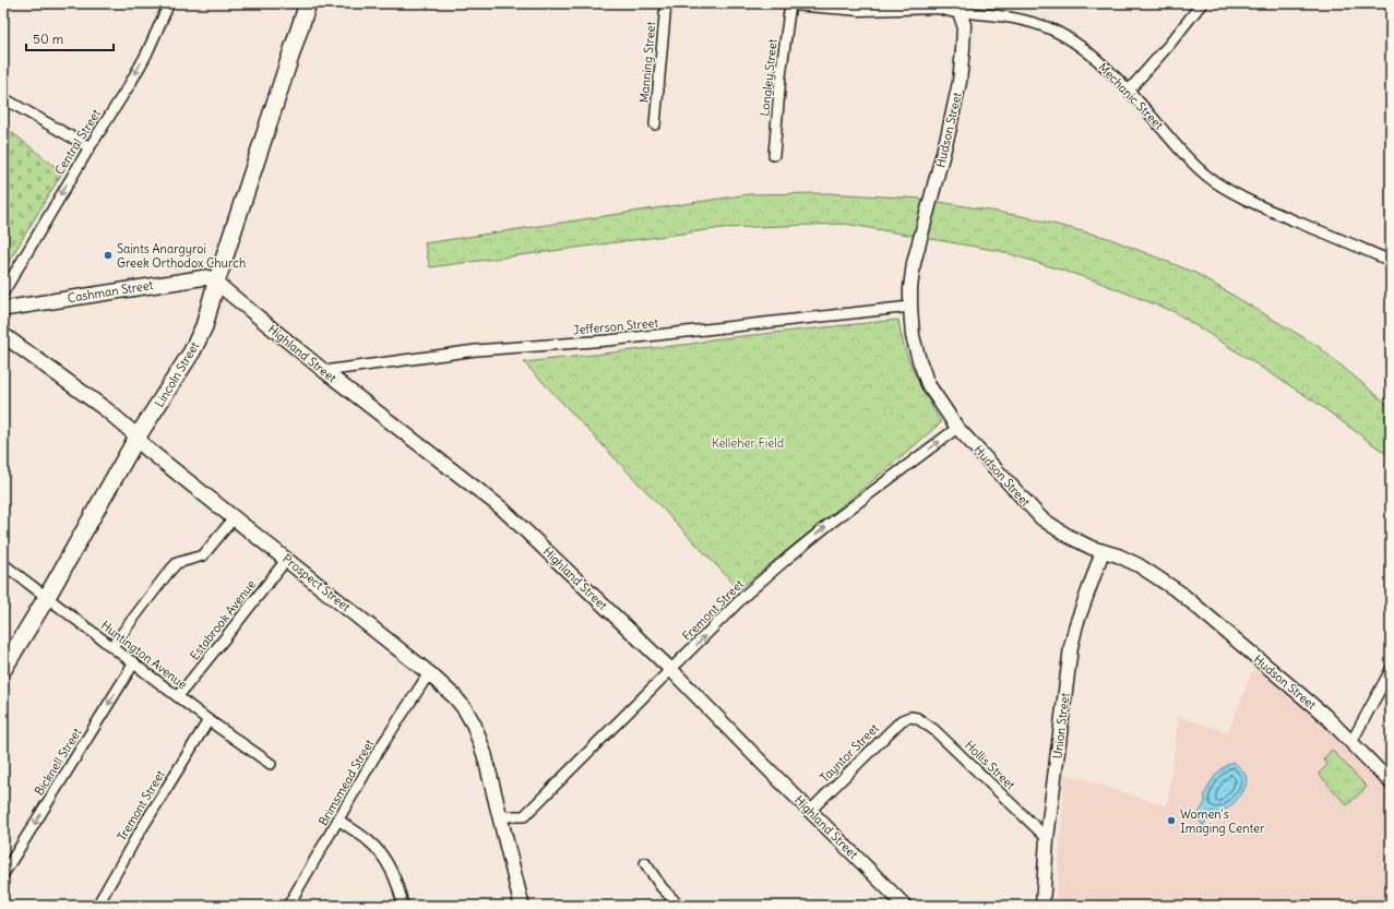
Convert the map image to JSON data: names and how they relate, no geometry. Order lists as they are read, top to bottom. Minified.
{"streets":{"main road":["Cashman Street","Lincoln Street","Prospect Street"],"street":["Manning Street","Longley Street","Mechanic Street","Hudson Street","Central Street","Jefferson Street","Highland Street","Fremont Street","Estabrook Avenue","Huntington Avenue","Union Street","Tayntor Street","Bicknell Street","Hollis Street","Brimsmead Street","Tremont Street"]},"crossings":[["Longley Street","Mechanic Street"],["Mechanic Street","Hudson Street"],["Hudson Street","Jefferson Street"],["Hudson Street","Fremont Street"],["Hudson Street","Union Street"],["Cashman Street","Highland Street"],["Cashman Street","Lincoln Street"],["Jefferson Street","Highland Street"],["Highland Street","Lincoln Street"],["Highland Street","Fremont Street"],["Highland Street","Tayntor Street"],["Lincoln Street","Prospect Street"],["Lincoln Street","Huntington Avenue"],["Prospect Street","Fremont Street"],["Prospect Street","Estabrook Avenue"],["Prospect Street","Brimsmead Street"],["Estabrook Avenue","Huntington Avenue"],["Huntington Avenue","Bicknell Street"],["Huntington Avenue","Tremont Street"],["Union Street","Hollis Street"],["Tayntor Street","Hollis Street"]],"one_way":["Central Street","Fremont Street","Bicknell Street"],"parks":["Kelleher Field"],"places":["Saints Anargyroi Greek Orthodox Church","Women's Imaging Center"],"scale_bar":"50 m"}
